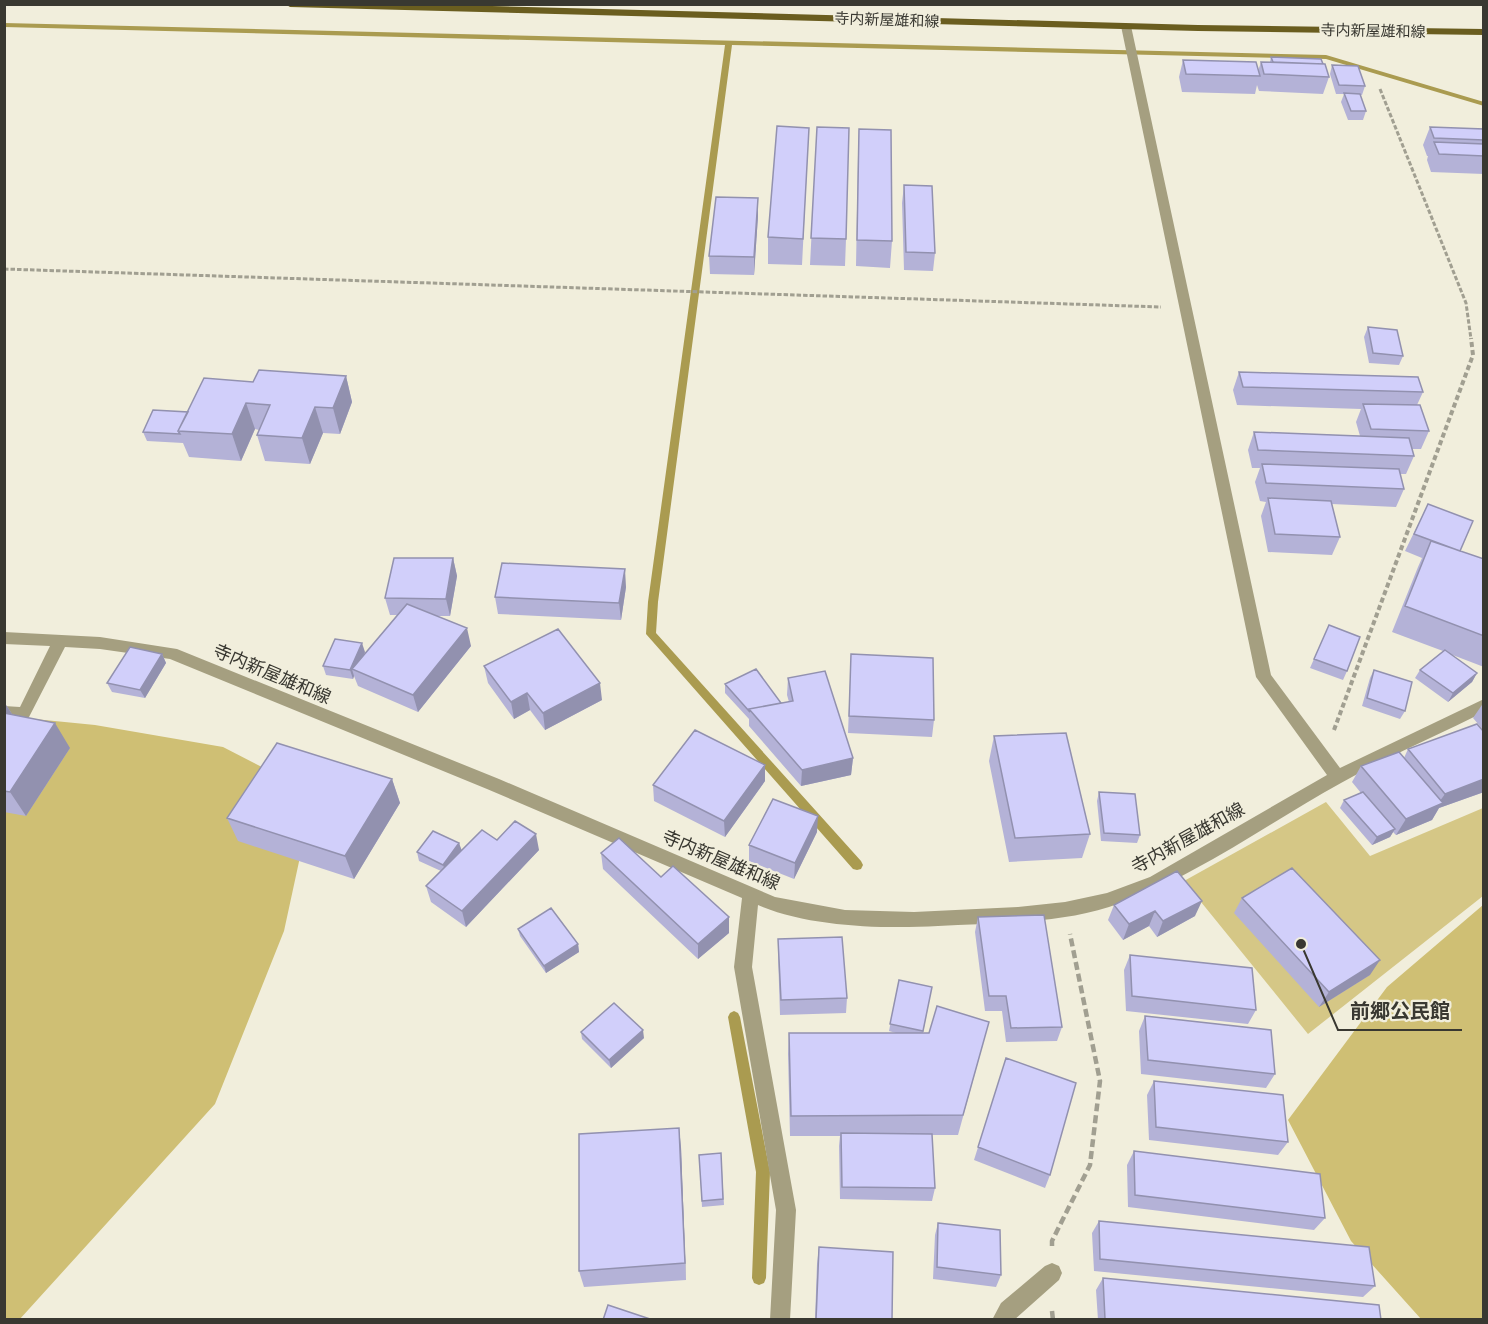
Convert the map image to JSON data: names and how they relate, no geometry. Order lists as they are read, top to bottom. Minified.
{"streets":{"main road":["寺内新屋雄和線"]},"places":["前郷公民館"]}
